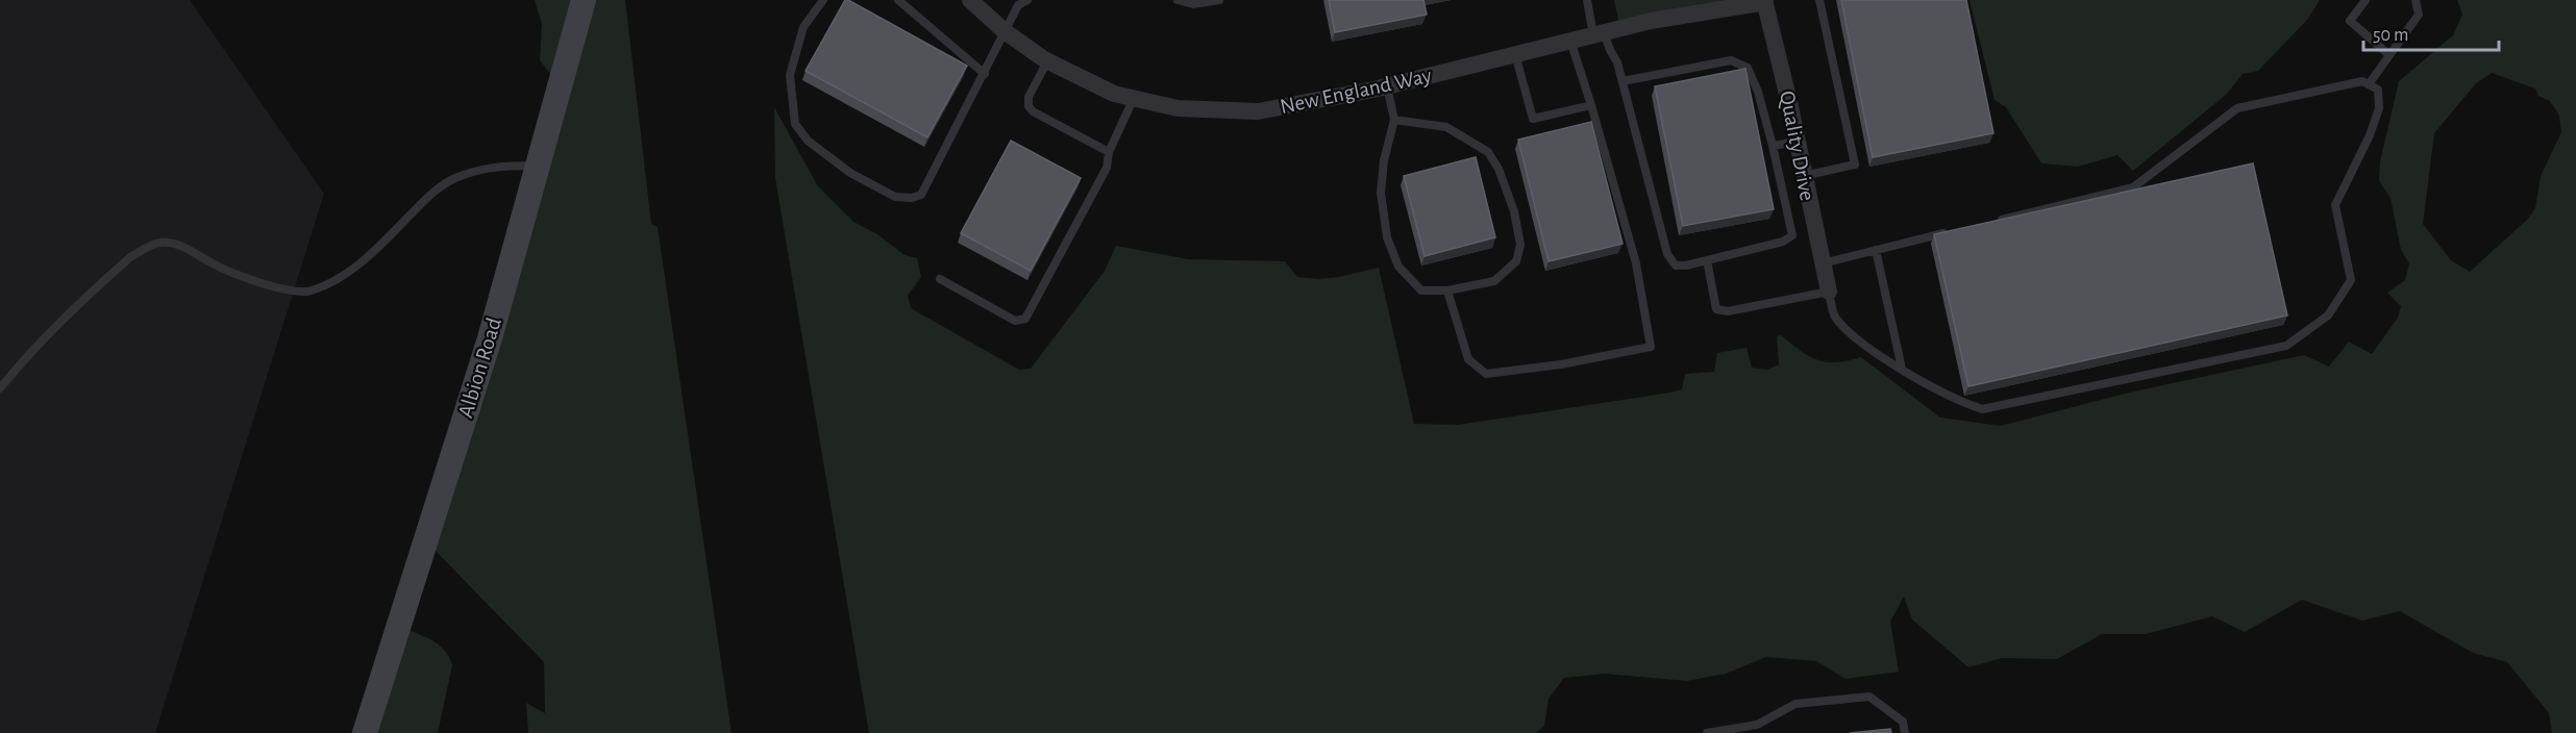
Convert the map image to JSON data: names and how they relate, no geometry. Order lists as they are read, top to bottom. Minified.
{"streets":{"main road":["Albion Road"],"street":["New England Way","Quality Drive"]},"crossings":[["New England Way","Quality Drive"]],"scale_bar":"50 m"}
